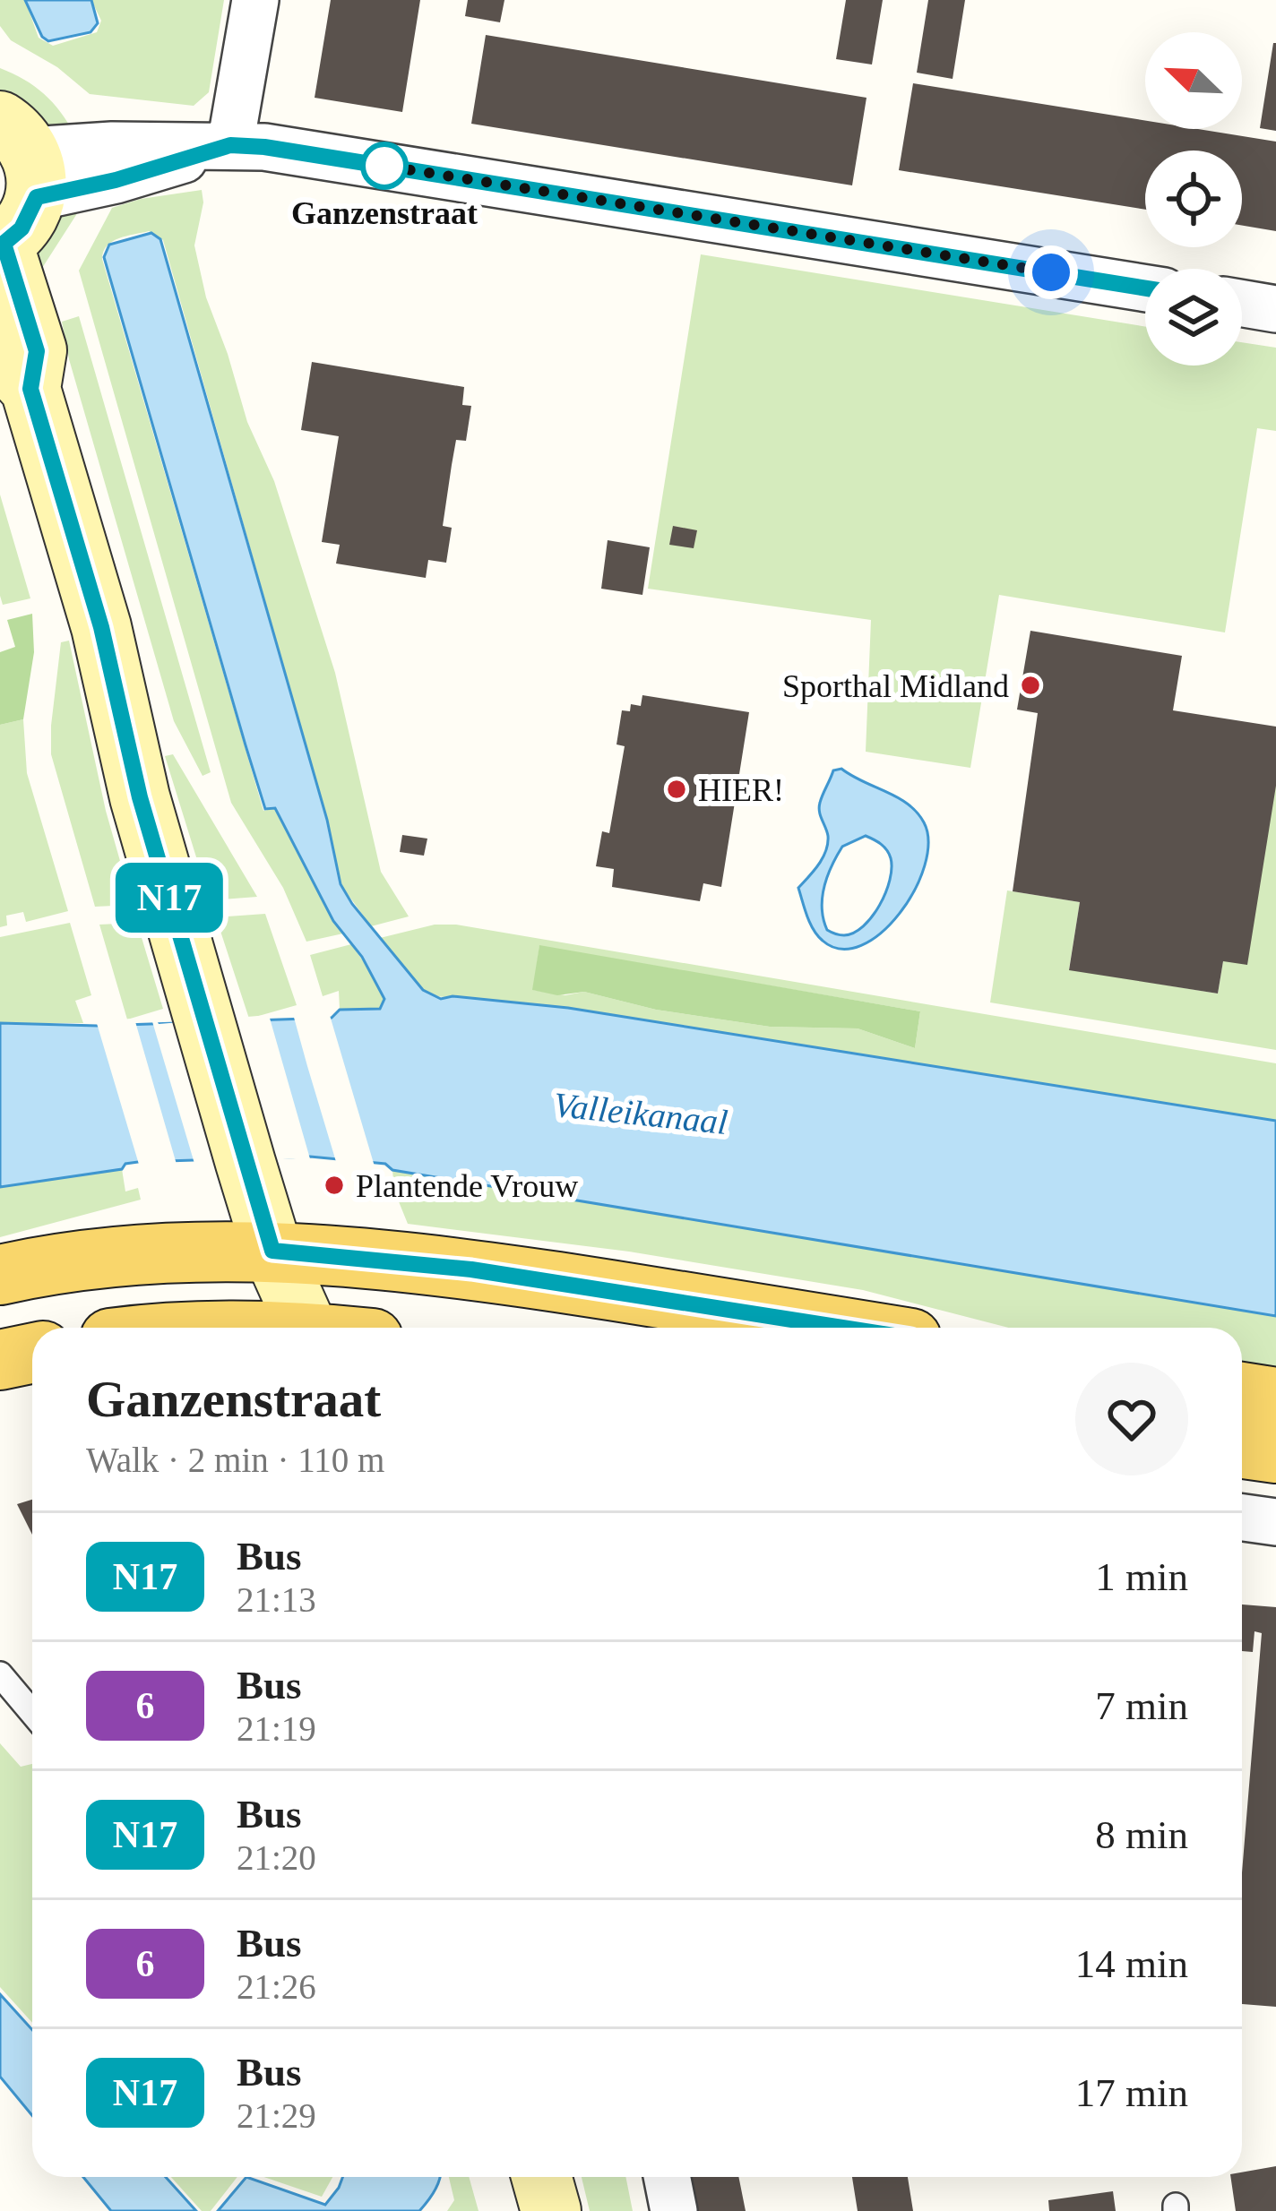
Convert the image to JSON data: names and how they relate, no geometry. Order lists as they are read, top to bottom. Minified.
{"water":["Valleikanaal"],"places":["Ganzenstraat","Sporthal Midland","HIER!","Plantende Vrouw"],"lines":["bus line N17"],"north":"top left","page":{"on_map":"N17","heading":["Ganzenstraat","Walk · 2 min · 110 m"],"list":[{"mark":"N17","name":"Bus","note":"21:13","value":"1 min"},{"mark":"6","name":"Bus","note":"21:19","value":"7 min"},{"mark":"N17","name":"Bus","note":"21:20","value":"8 min"},{"mark":"6","name":"Bus","note":"21:26","value":"14 min"},{"mark":"N17","name":"Bus","note":"21:29","value":"17 min"}]}}
